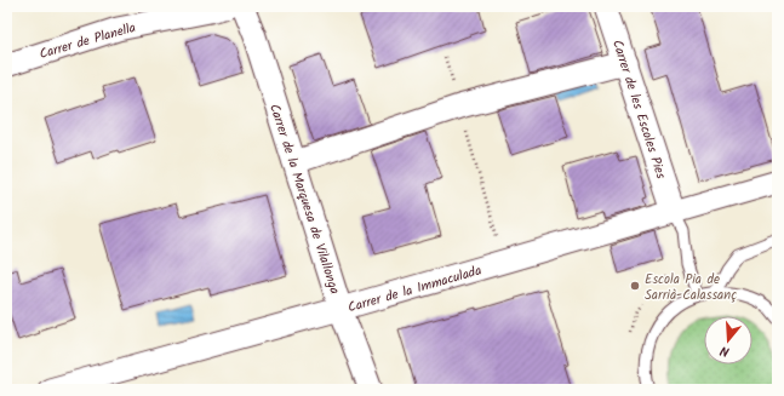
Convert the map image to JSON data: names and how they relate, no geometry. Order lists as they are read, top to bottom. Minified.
{"streets":{"street":["Carrer de Planella","Carrer de les Escoles Pies","Carrer de la Marquesa de Vilallonga","Carrer de la Immaculada"]},"crossings":[["Carrer de les Escoles Pies","Carrer de la Immaculada"],["Carrer de la Marquesa de Vilallonga","Carrer de la Immaculada"]],"places":["Escola Pia de Sarrià-Calassanç"],"north":"bottom"}
